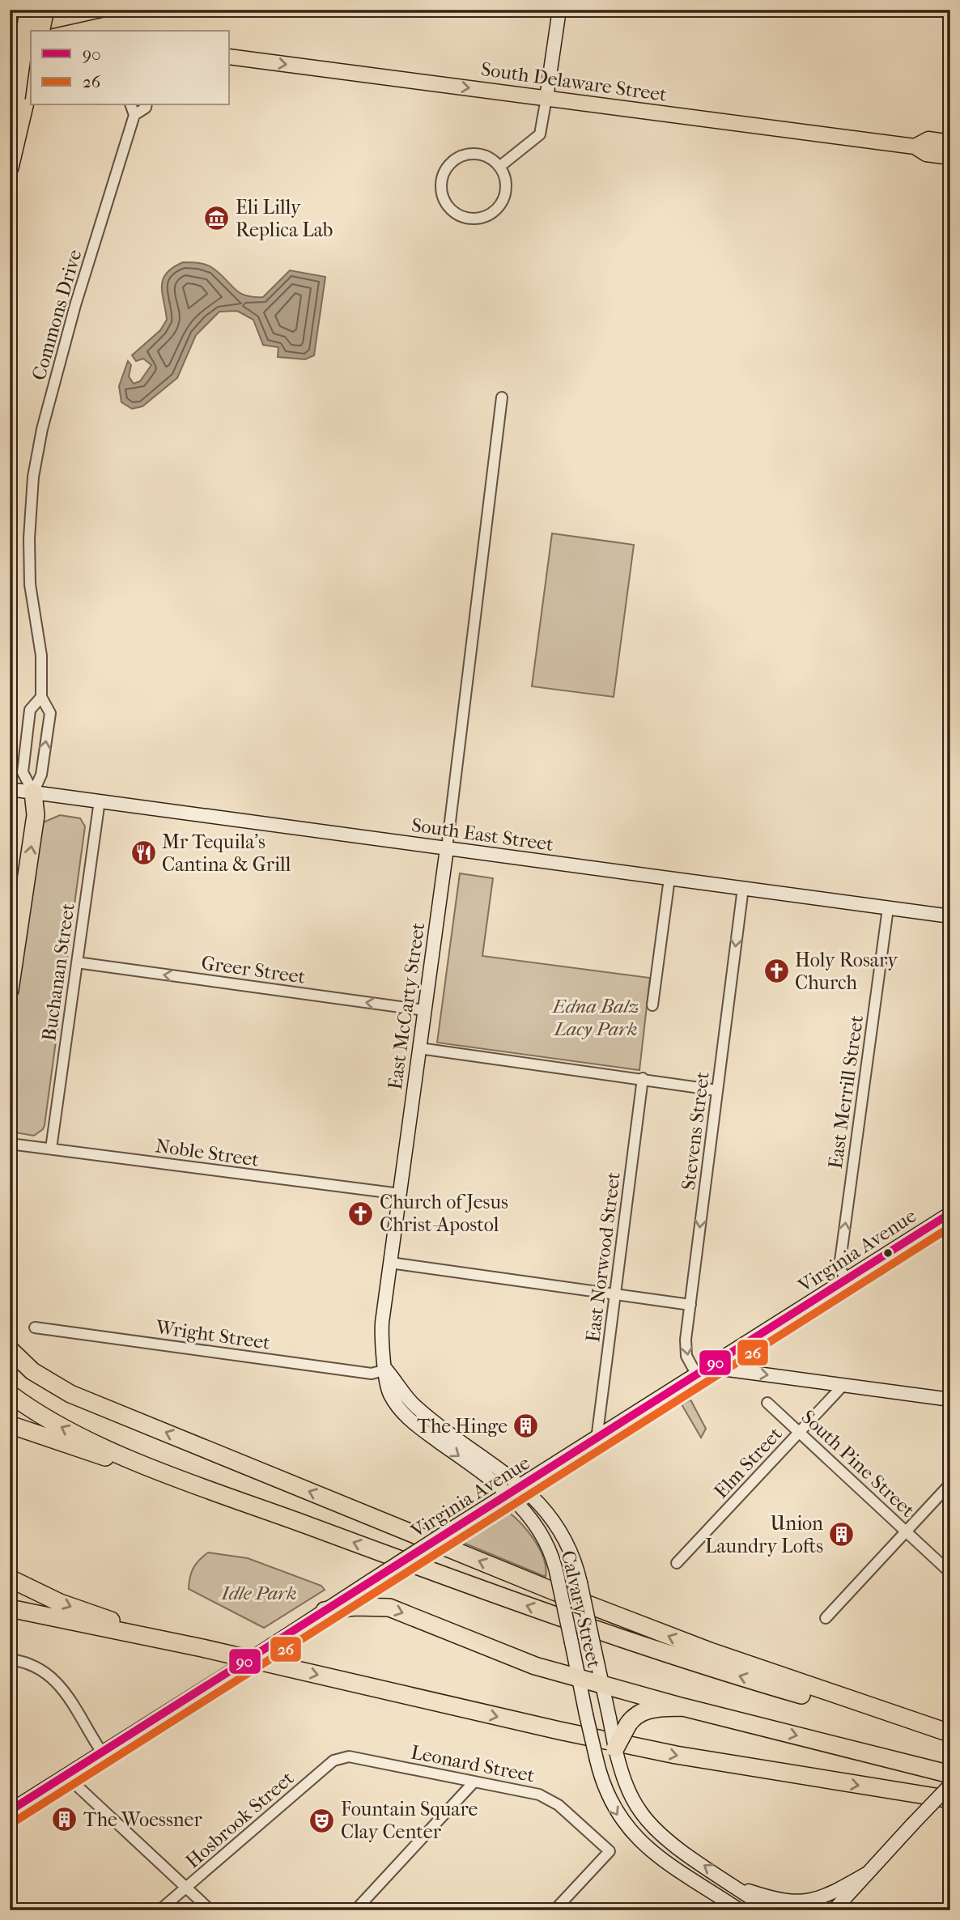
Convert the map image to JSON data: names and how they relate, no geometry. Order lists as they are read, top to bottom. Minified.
{"streets":{"main road":["South Delaware Street","South East Street","East McCarty Street","Virginia Avenue","Calvary Street"],"street":["Commons Drive","Greer Street","Buchanan Street","East Merrill Street","Stevens Street","Noble Street","East Norwood Street","Wright Street","Elm Street","South Pine Street","Leonard Street","Hosbrook Street"]},"crossings":[["South East Street","Buchanan Street"],["South East Street","East McCarty Street"],["South East Street","East Merrill Street"],["South East Street","Stevens Street"],["Greer Street","Buchanan Street"],["Greer Street","East McCarty Street"],["Buchanan Street","Noble Street"],["East McCarty Street","Noble Street"],["East McCarty Street","Wright Street"],["East McCarty Street","Calvary Street"],["East Merrill Street","Virginia Avenue"],["Stevens Street","Virginia Avenue"],["Virginia Avenue","East Norwood Street"],["Virginia Avenue","Calvary Street"],["Wright Street","Calvary Street"],["Elm Street","South Pine Street"],["Leonard Street","Hosbrook Street"]],"one_way":["South Delaware Street","Greer Street","East Merrill Street","Stevens Street"],"parks":["Edna Balz Lacy Park","Idle Park"],"places":{"museum":["Eli Lilly Replica Lab"],"restaurant":["Mr Tequila's Cantina & Grill"],"church":["Holy Rosary Church","Church of Jesus Christ-Apostol"],"building":["The Hinge","Union Laundry Lofts","The Woessner"],"theatre":["Fountain Square Clay Center"]},"lines":["transit line 90","transit line 26"],"legend":["90","26"]}
